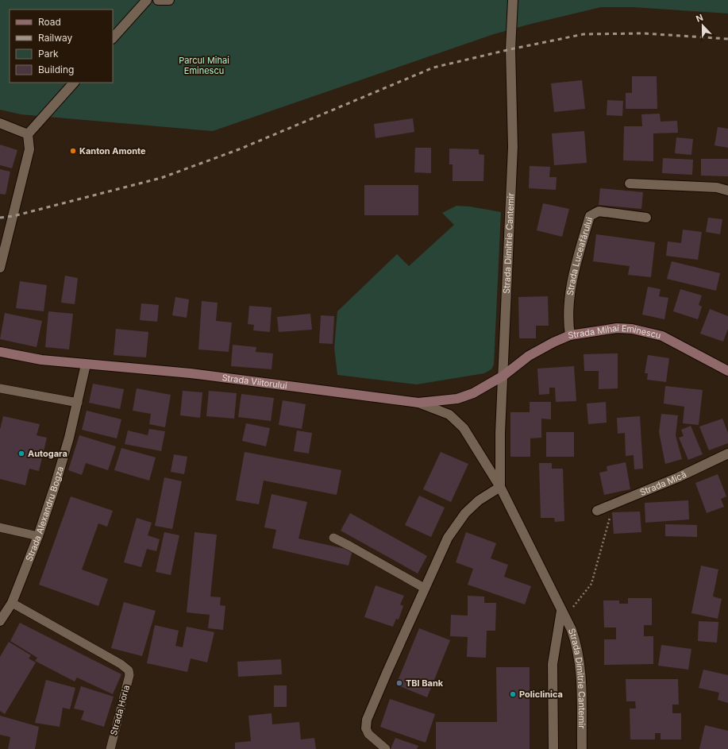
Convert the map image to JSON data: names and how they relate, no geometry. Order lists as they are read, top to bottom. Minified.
{"streets":{"street":["Strada Dimitrie Cantemir","Strada Luceafărului","Strada Mihai Eminescu","Strada Viitorului","Strada Mică","Strada Alexandru Bogza"],"lane":["Strada Horia"]},"crossings":[["Strada Dimitrie Cantemir","Strada Mihai Eminescu"],["Strada Dimitrie Cantemir","Strada Viitorului"],["Strada Luceafărului","Strada Mihai Eminescu"],["Strada Mihai Eminescu","Strada Viitorului"],["Strada Viitorului","Strada Alexandru Bogza"],["Strada Alexandru Bogza","Strada Horia"]],"parks":["Parcul Mihai Eminescu"],"places":["Kanton Amonte","Autogara","TBI Bank","Policlinica"],"legend":["Road","Railway","Park","Building"],"north":"top"}
